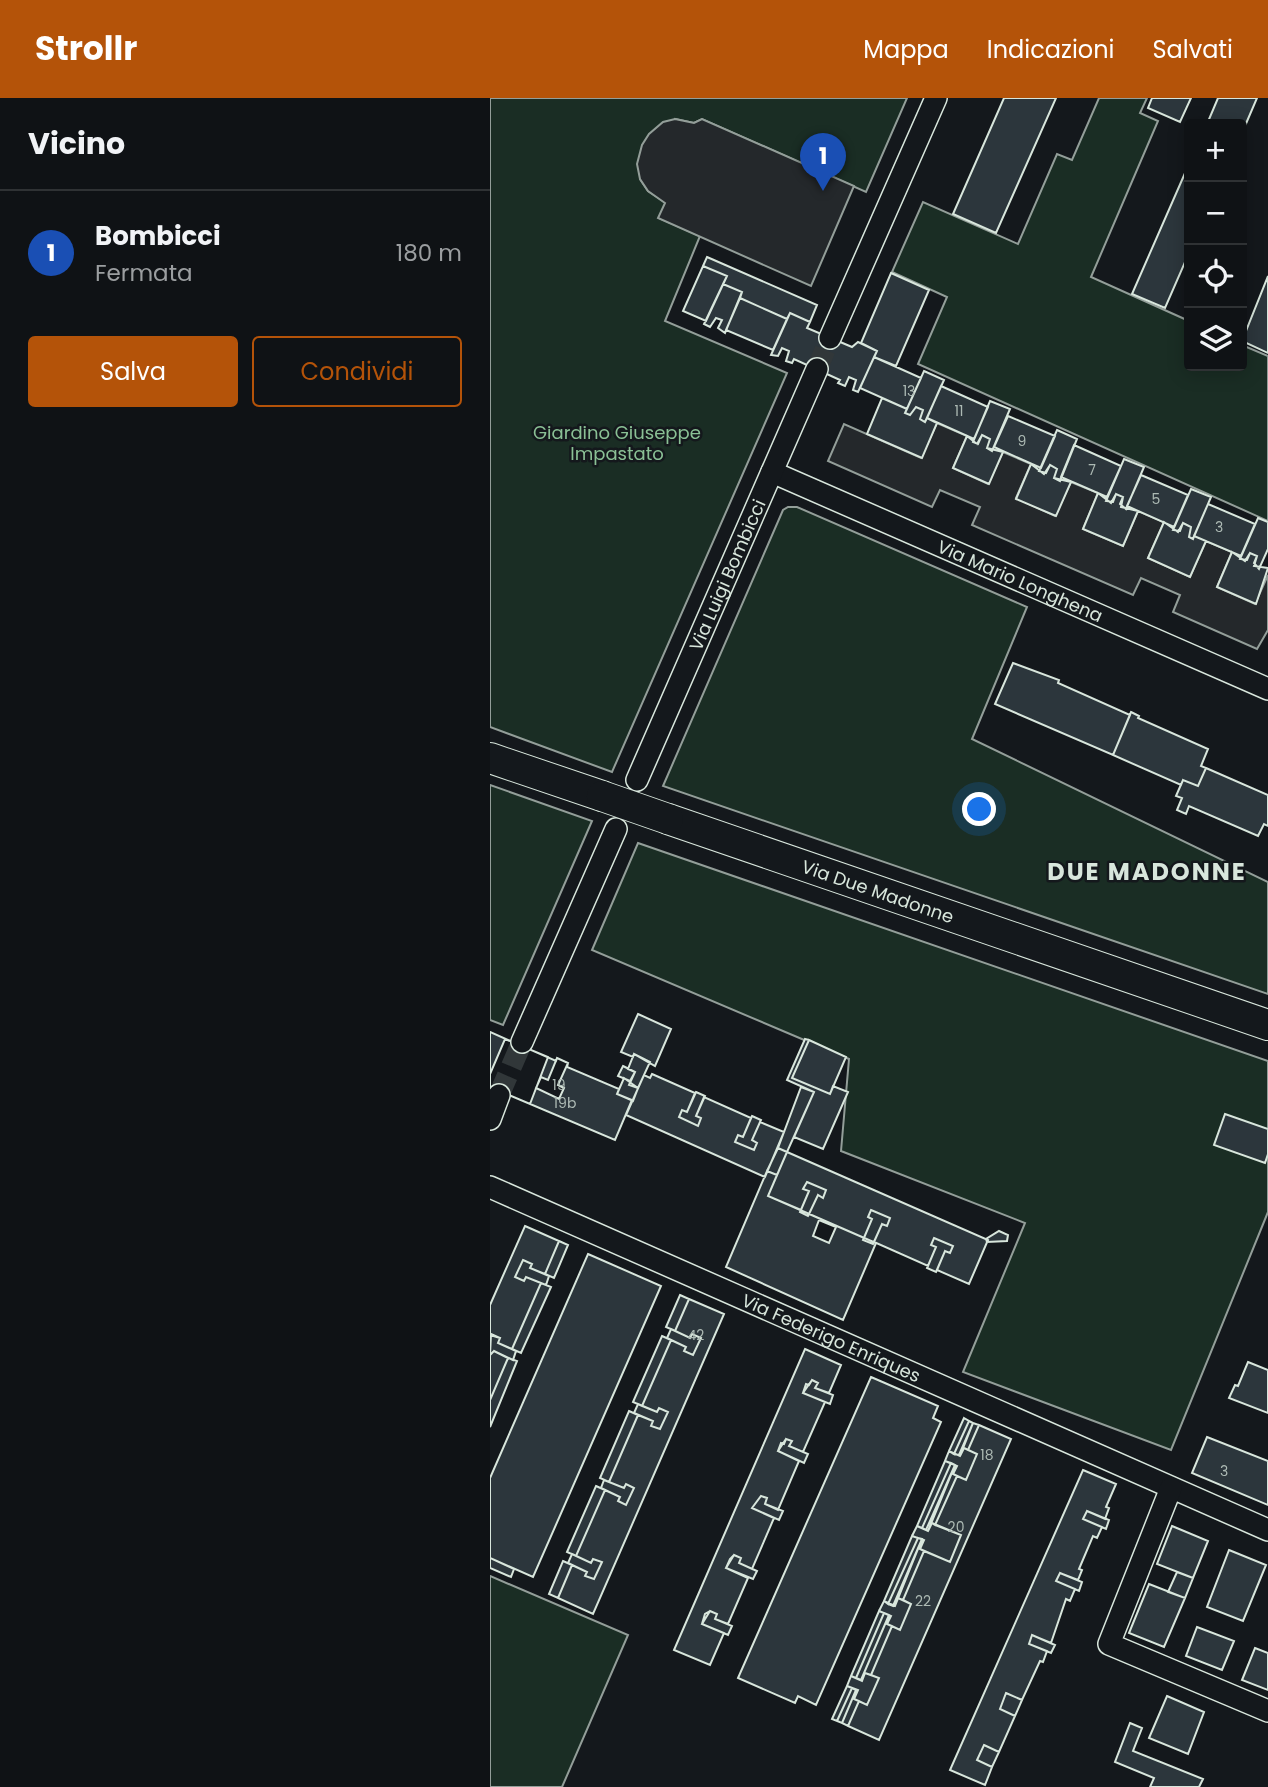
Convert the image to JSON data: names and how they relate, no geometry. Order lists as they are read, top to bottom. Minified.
{"streets":{"main road":["Via Due Madonne"],"street":["Via Luigi Bombicci","Via Mario Longhena","Via Federigo Enriques"]},"crossings":[["Via Luigi Bombicci","Via Mario Longhena"]],"districts":["DUE MADONNE"],"parks":["Giardino Giuseppe Impastato"],"house_numbers":["13","11","9","7","5","3","19","19b","42","18","3","20","22"],"page":{"header":"Strollr","nav":["Mappa","Indicazioni","Salvati"],"heading":"Vicino","map_buttons":["+","−"],"pins":"1","list":[{"mark":"1","name":"Bombicci","note":"Fermata","value":"180 m"}],"buttons":["Salva","Condividi"]}}
